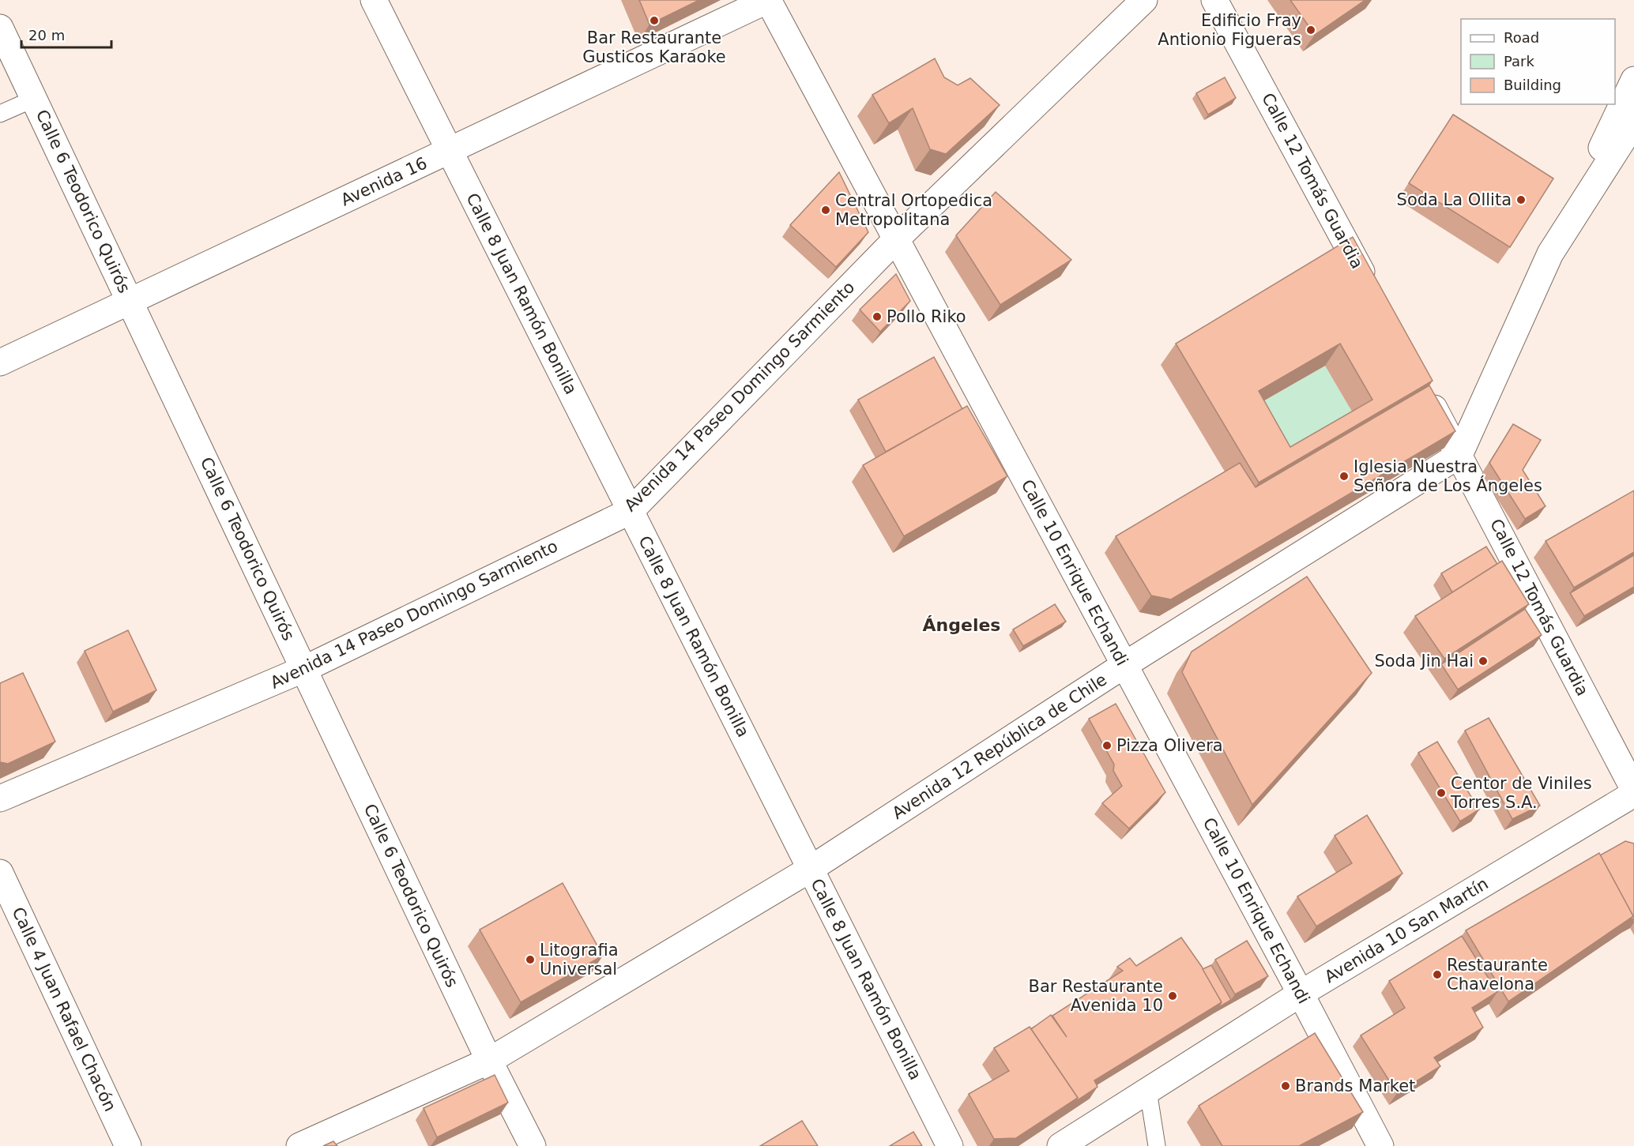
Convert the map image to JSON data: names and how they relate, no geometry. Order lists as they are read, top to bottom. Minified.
{"streets":{"street":["Calle 12 Tomás Guardia","Avenida 16","Calle 6 Teodorico Quirós","Calle 8 Juan Ramón Bonilla","Avenida 14 Paseo Domingo Sarmiento","Calle 10 Enrique Echandi","Avenida 12 República de Chile","Avenida 10 San Martín","Calle 4 Juan Rafael Chacón"]},"crossings":[["Calle 12 Tomás Guardia","Avenida 12 República de Chile"],["Calle 12 Tomás Guardia","Avenida 10 San Martín"],["Avenida 16","Calle 6 Teodorico Quirós"],["Avenida 16","Calle 8 Juan Ramón Bonilla"],["Avenida 16","Calle 10 Enrique Echandi"],["Calle 6 Teodorico Quirós","Avenida 14 Paseo Domingo Sarmiento"],["Calle 6 Teodorico Quirós","Avenida 12 República de Chile"],["Calle 8 Juan Ramón Bonilla","Avenida 14 Paseo Domingo Sarmiento"],["Calle 8 Juan Ramón Bonilla","Avenida 12 República de Chile"],["Avenida 14 Paseo Domingo Sarmiento","Calle 10 Enrique Echandi"],["Calle 10 Enrique Echandi","Avenida 12 República de Chile"],["Calle 10 Enrique Echandi","Avenida 10 San Martín"]],"districts":["Ángeles"],"places":["Bar Restaurante Gusticos Karaoke","Edificio Fray Antionio Figueras","Soda La Ollita","Central Ortopedica Metropolitana","Pollo Riko","Iglesia Nuestra Señora de Los Ángeles","Soda Jin Hai","Pizza Olivera","Centor de Viniles Torres S.A.","Litografia Universal","Restaurante Chavelona","Bar Restaurante Avenida 10","Brands Market"],"legend":["Road","Park","Building"],"scale_bar":"20 m"}
